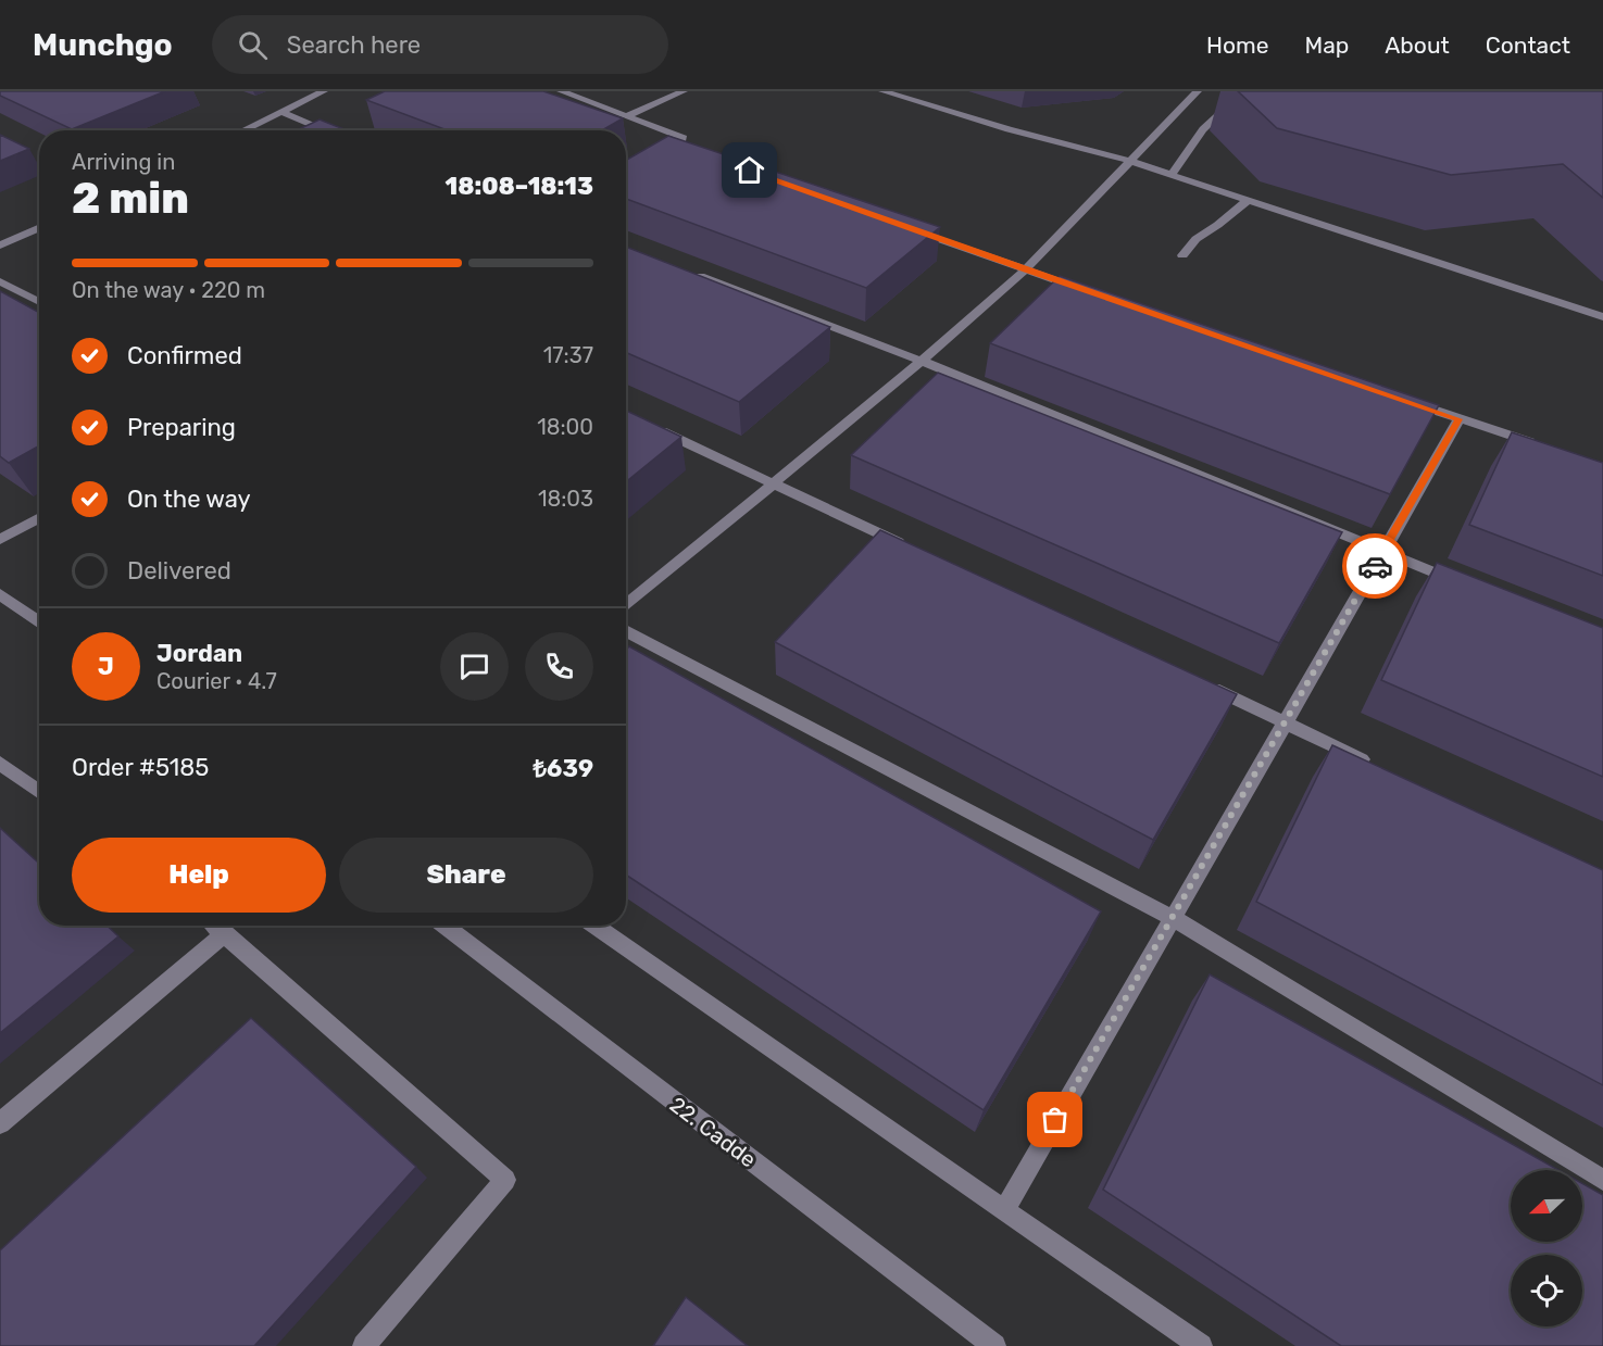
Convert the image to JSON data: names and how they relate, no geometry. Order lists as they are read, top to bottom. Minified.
{"streets":{"street":["22. Cadde"]},"north":"left","page":{"header":"Munchgo","search":"Search here","nav":["Home","Map","About","Contact"],"heading":["2 min","Arriving in","18:08–18:13"],"panel":["Jordan","Courier · 4.7","Order #5185","₺639"],"bar":"On the way · 220 m","list":[["Confirmed","17:37"],["Preparing","18:00"],["On the way","18:03"],"Delivered"],"round":"J","buttons":["Help","Share"]}}
